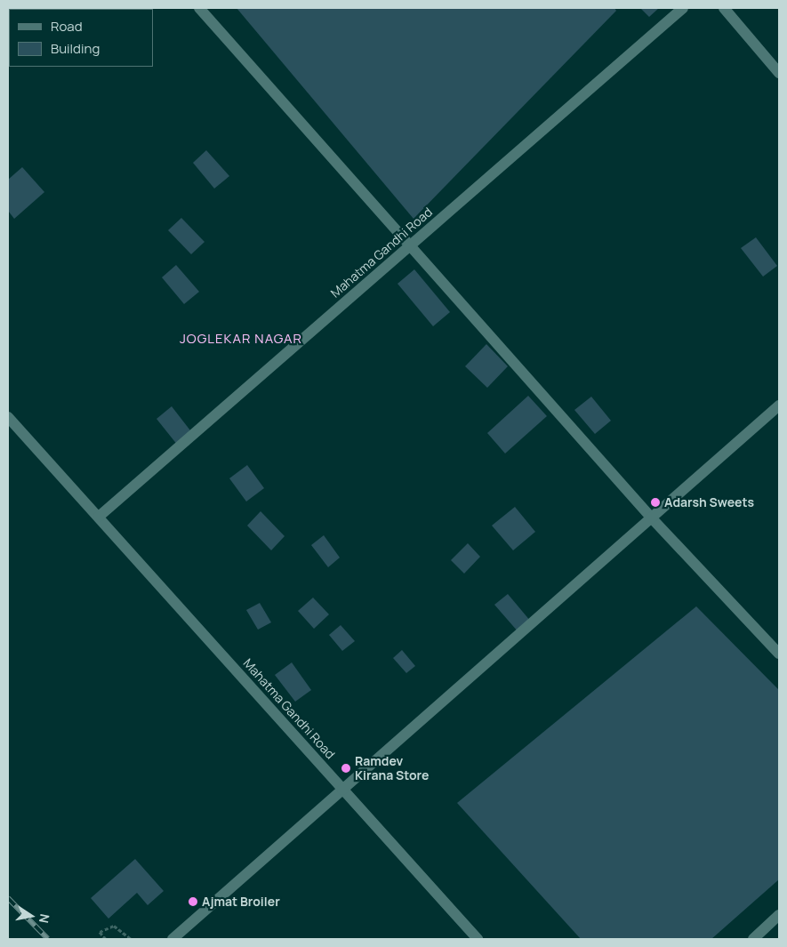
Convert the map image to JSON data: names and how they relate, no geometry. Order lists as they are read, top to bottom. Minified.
{"streets":{"street":["Mahatma Gandhi Road"]},"districts":["JOGLEKAR NAGAR"],"places":["Adarsh Sweets","Ramdev Kirana Store","Ajmat Broiler"],"legend":["Road","Building"],"north":"right"}
